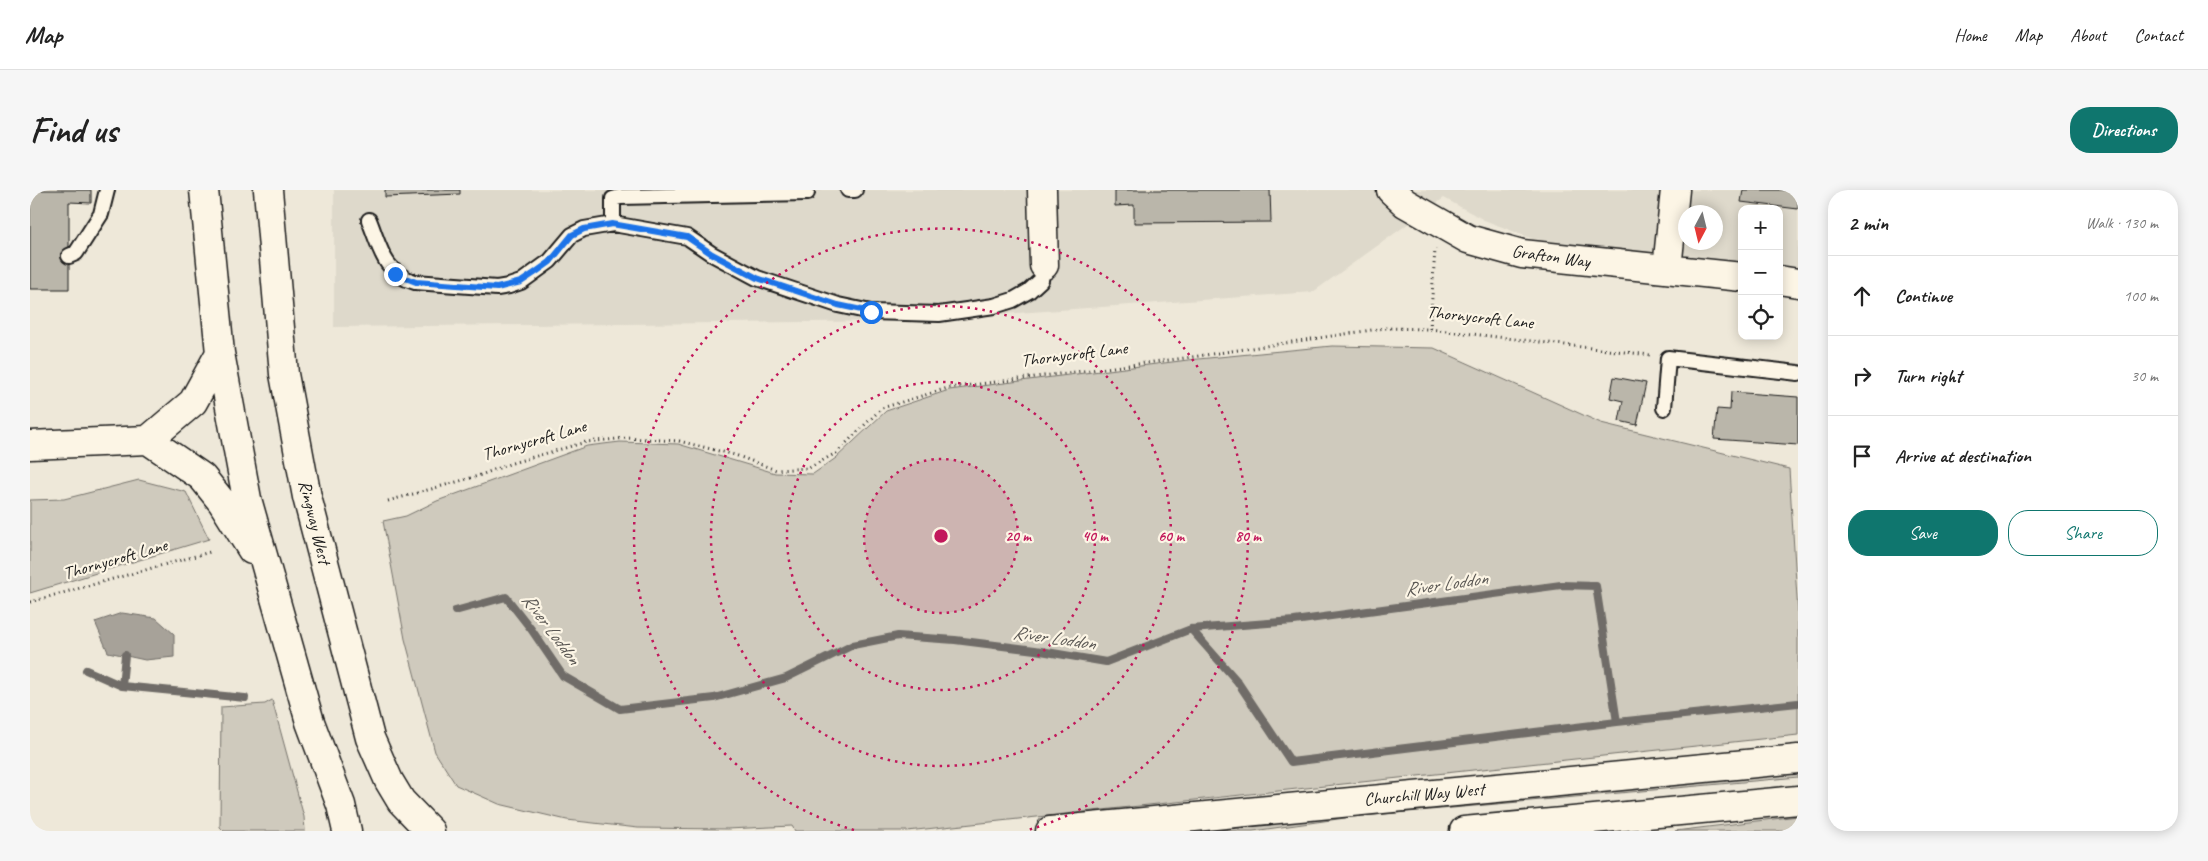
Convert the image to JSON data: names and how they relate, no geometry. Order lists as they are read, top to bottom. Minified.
{"streets":{"main road":["Grafton Way","Ringway West","Churchill Way West"],"path":["Thornycroft Lane"]},"water":["River Loddon"],"north":"bottom","page":{"header":"Map","nav":["Home","Map","About","Contact"],"buttons":["Directions",["Save","Share"]],"title":"Find us","heading":["2 min","Walk · 130 m"],"map_buttons":["+","−"],"list":[["Continue","100 m"],["Turn right","30 m"],"Arrive at destination"]},"rings":["20 m","40 m","60 m","80 m"]}
